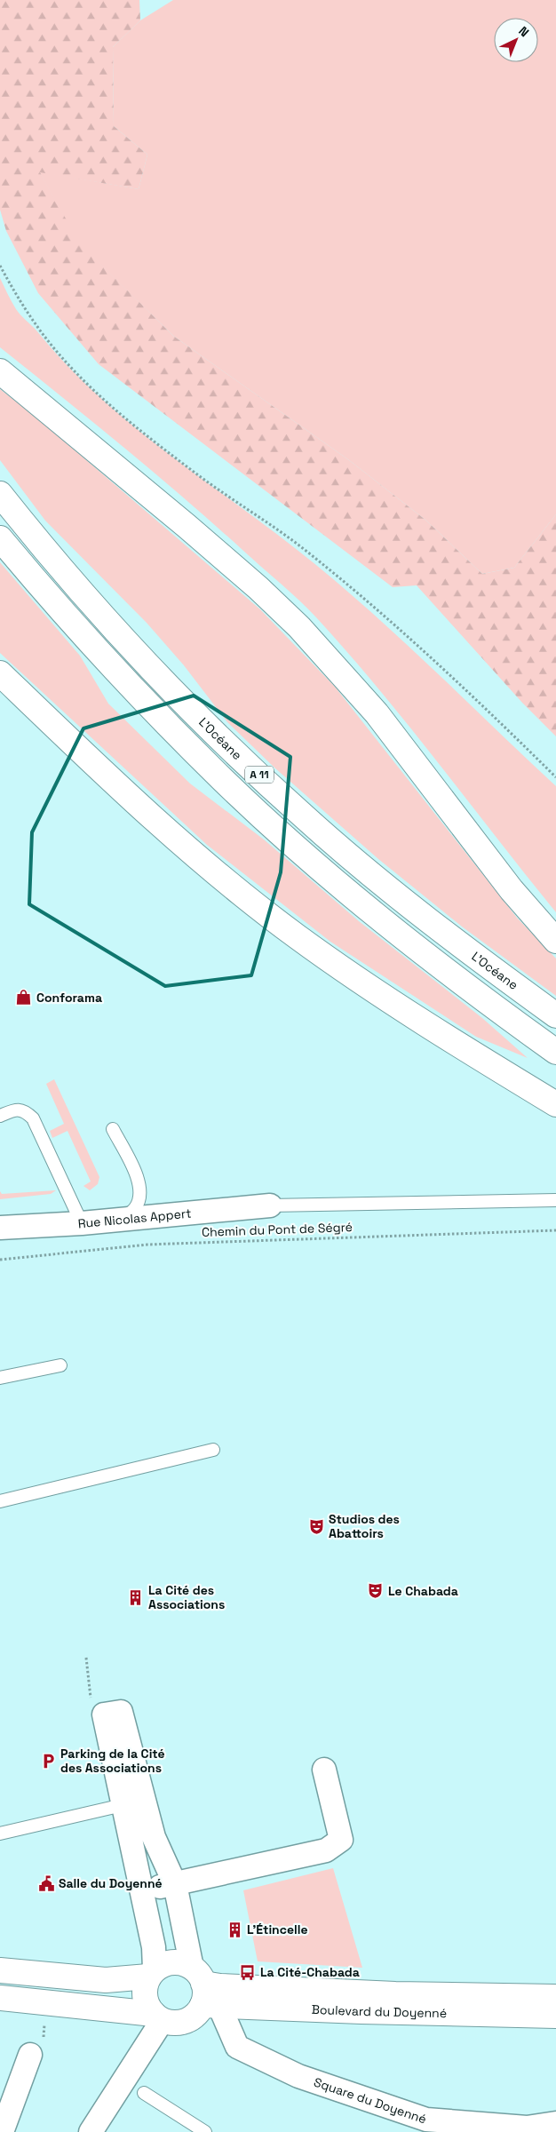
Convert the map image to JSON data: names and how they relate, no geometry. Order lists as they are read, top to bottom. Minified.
{"streets":{"main road":["L’Océane","A 11","Boulevard du Doyenné"],"street":["Rue Nicolas Appert","Square du Doyenné"],"path":["Chemin du Pont de Ségré"]},"crossings":[["Boulevard du Doyenné","Square du Doyenné"]],"places":{"shop":["Conforama"],"theatre":["Studios des Abattoirs","Le Chabada"],"building":["La Cité des Associations","L'Étincelle"],"parking":["Parking de la Cité des Associations"],"public building":["Salle du Doyenné"],"bus stop":["La Cité-Chabada"]},"north":"top right"}
